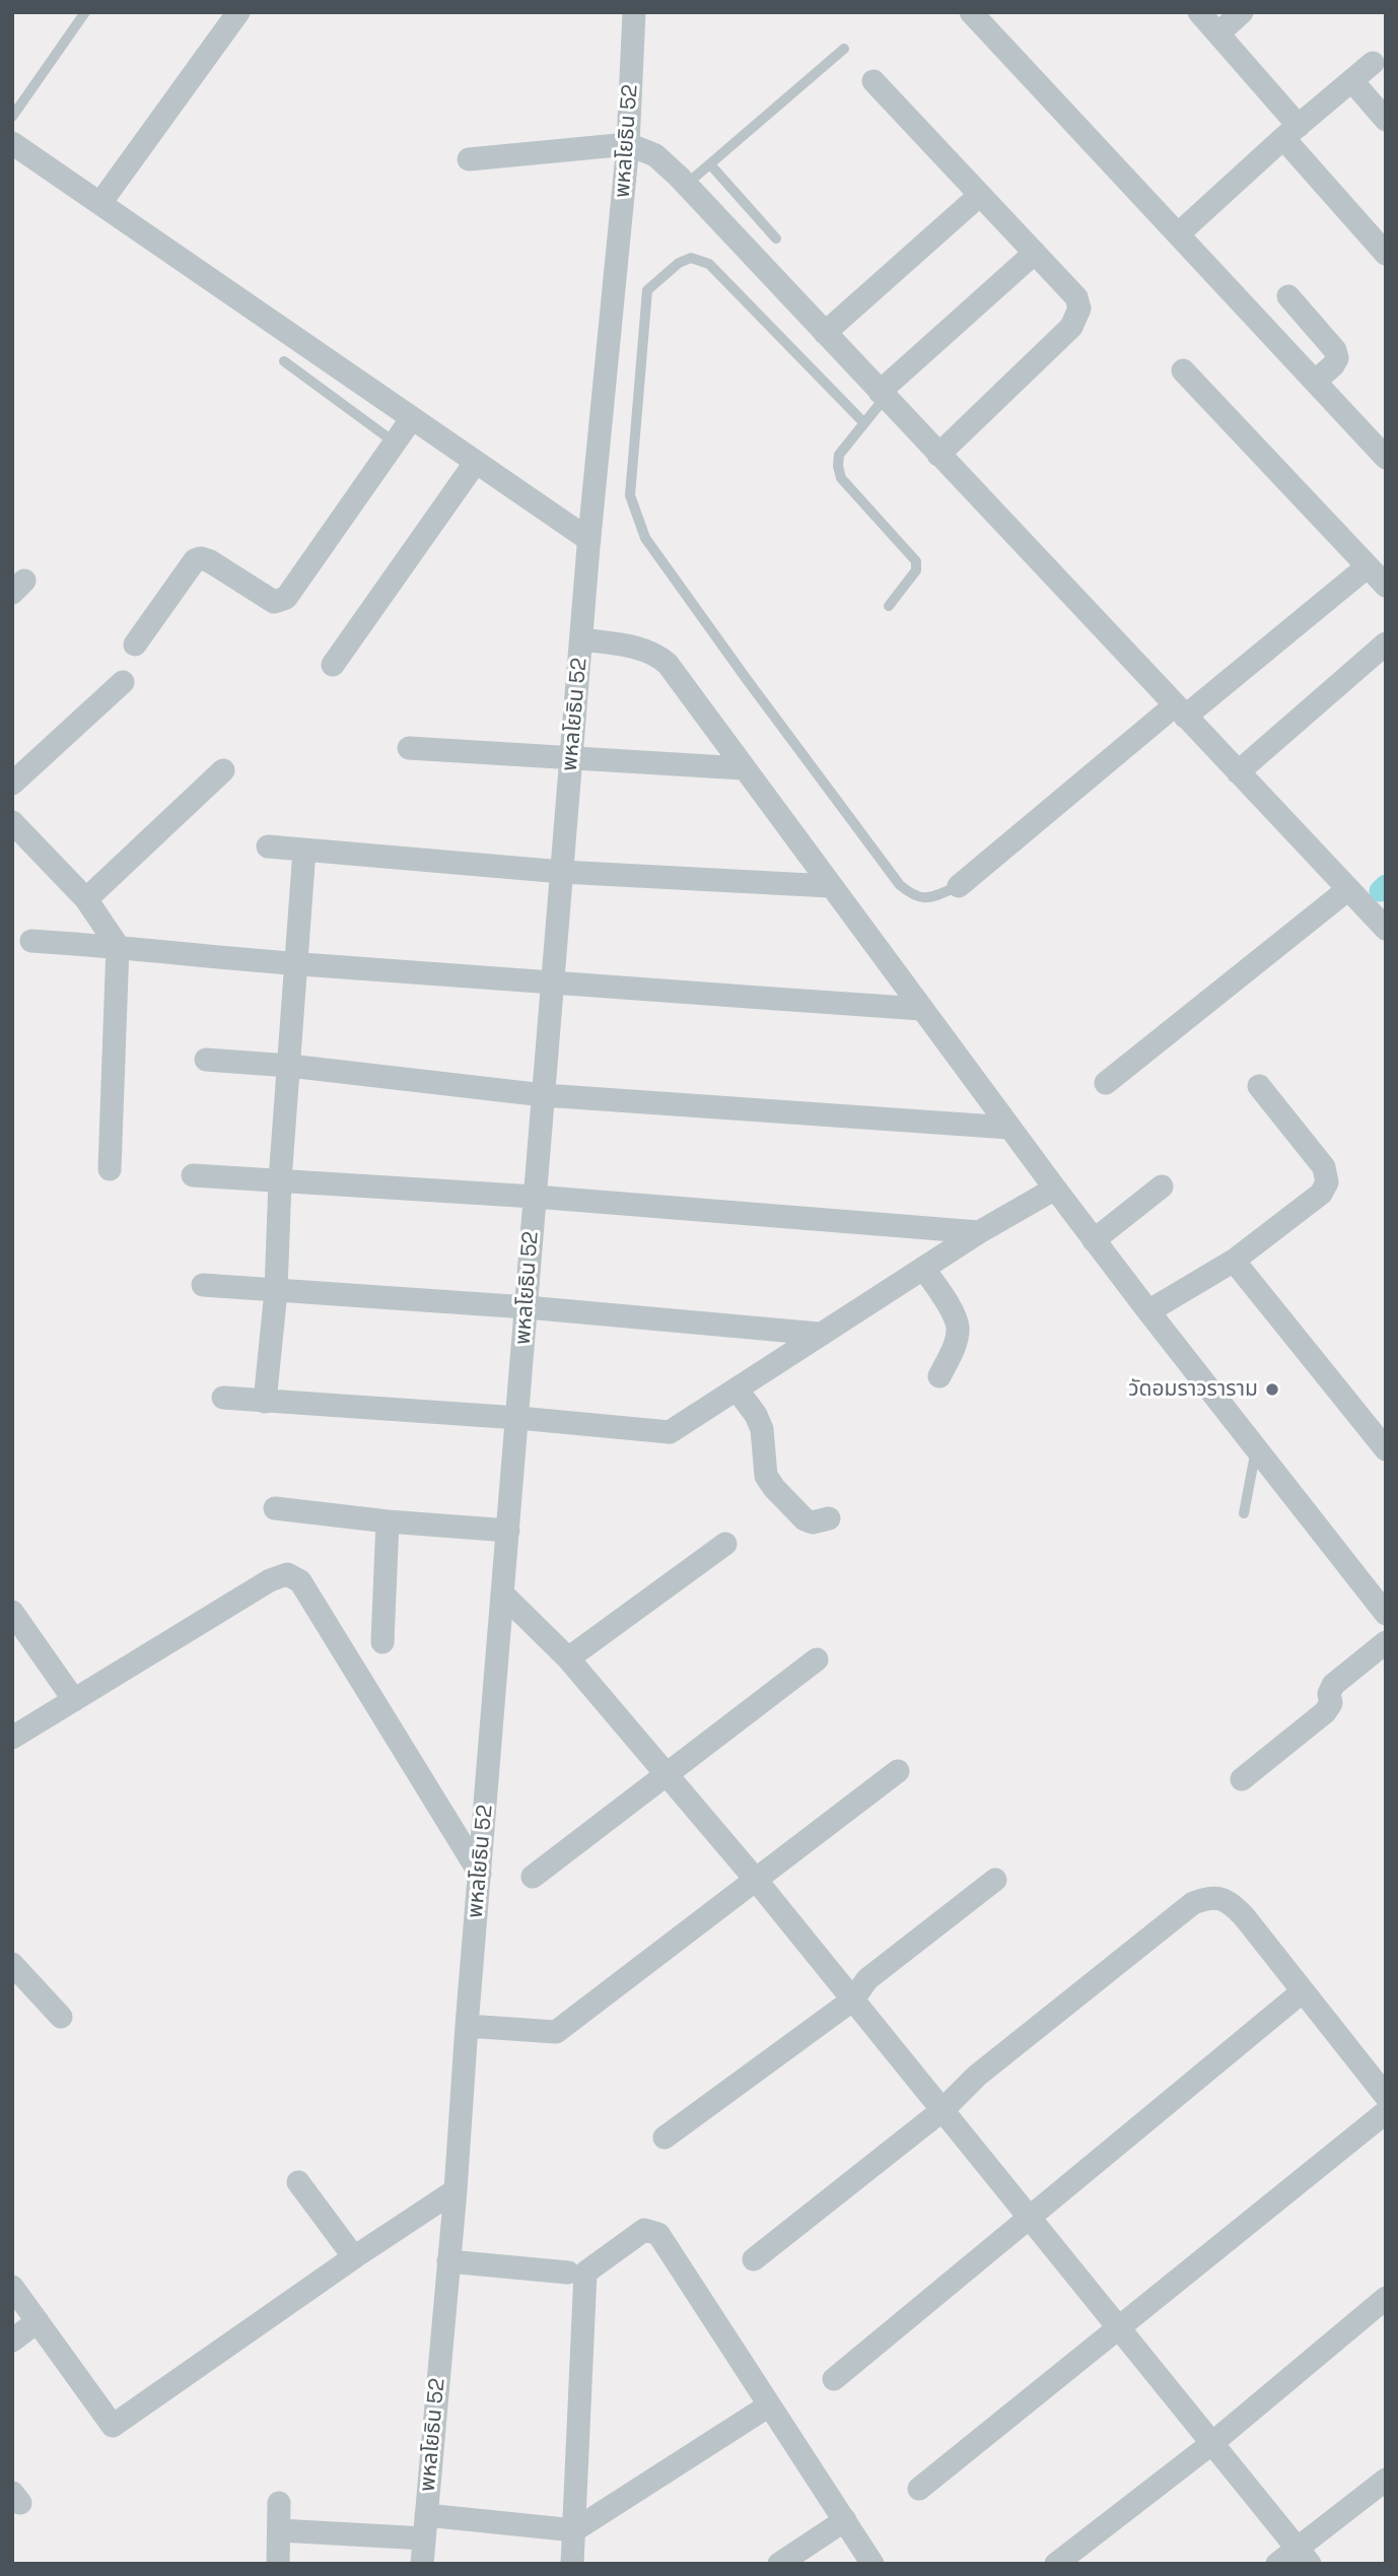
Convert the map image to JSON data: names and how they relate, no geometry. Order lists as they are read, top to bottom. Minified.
{"streets":{"street":["พหลโยธิน 52"]},"places":["วัดอมราวราราม"]}
